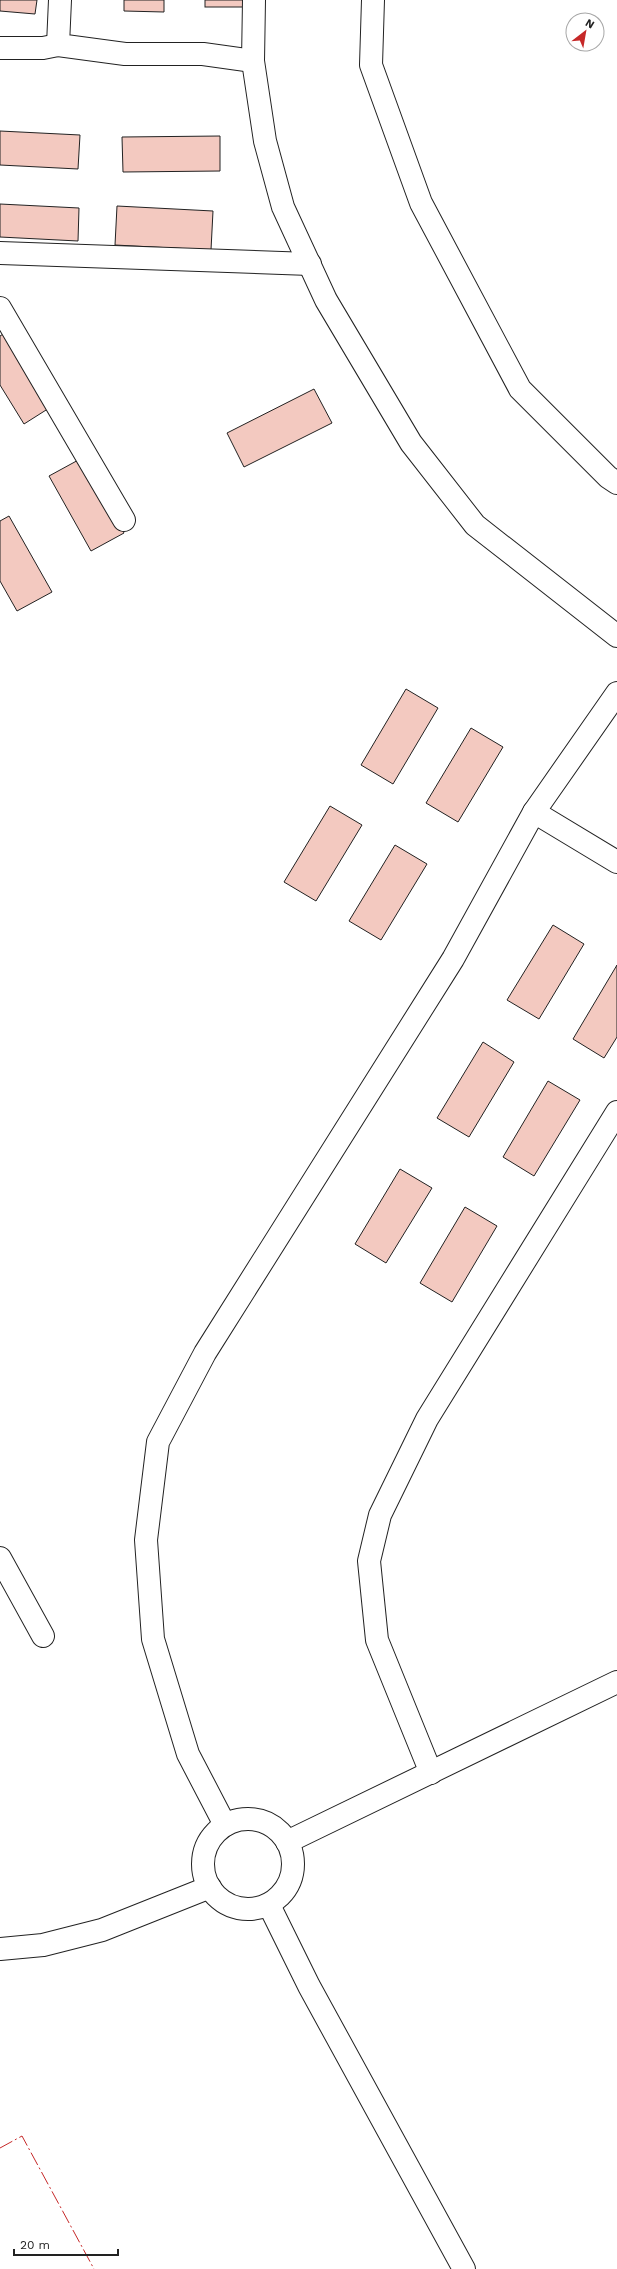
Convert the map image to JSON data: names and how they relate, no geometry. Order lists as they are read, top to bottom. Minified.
{"scale_bar":"20 m","north":"top right"}
